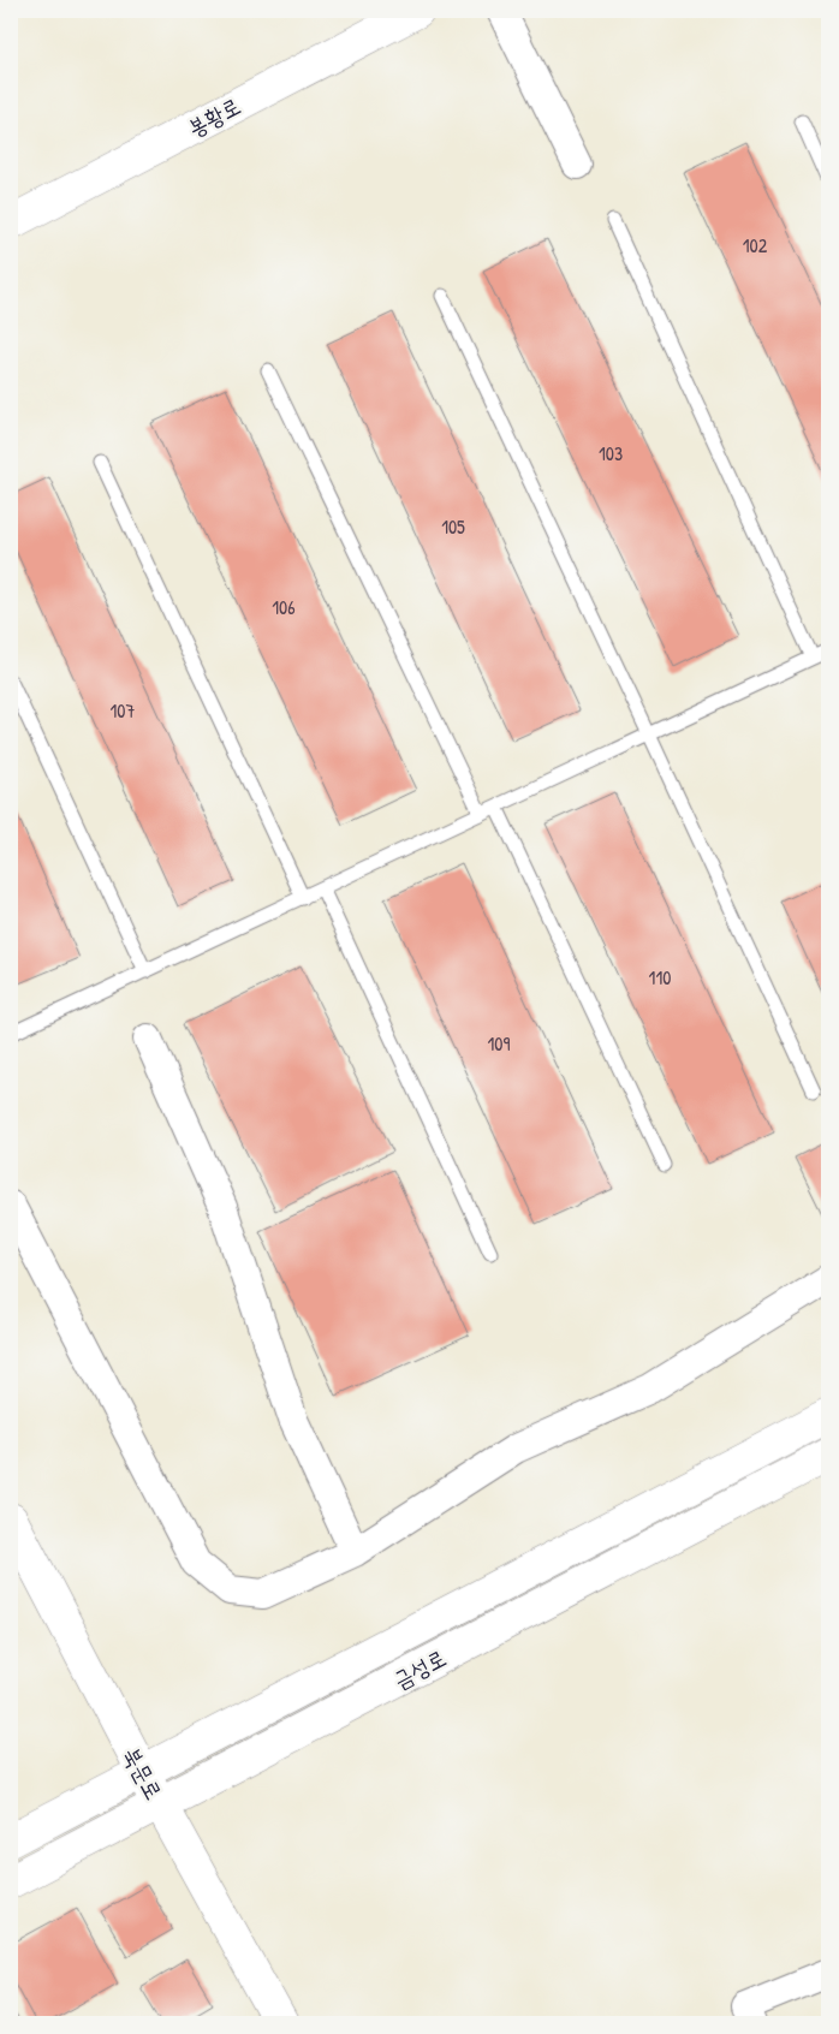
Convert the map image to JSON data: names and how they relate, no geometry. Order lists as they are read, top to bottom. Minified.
{"streets":{"street":["봉황로","금성로","북문로"]},"crossings":[["금성로","북문로"]],"house_numbers":["102","103","105","106","107","110","109"]}
